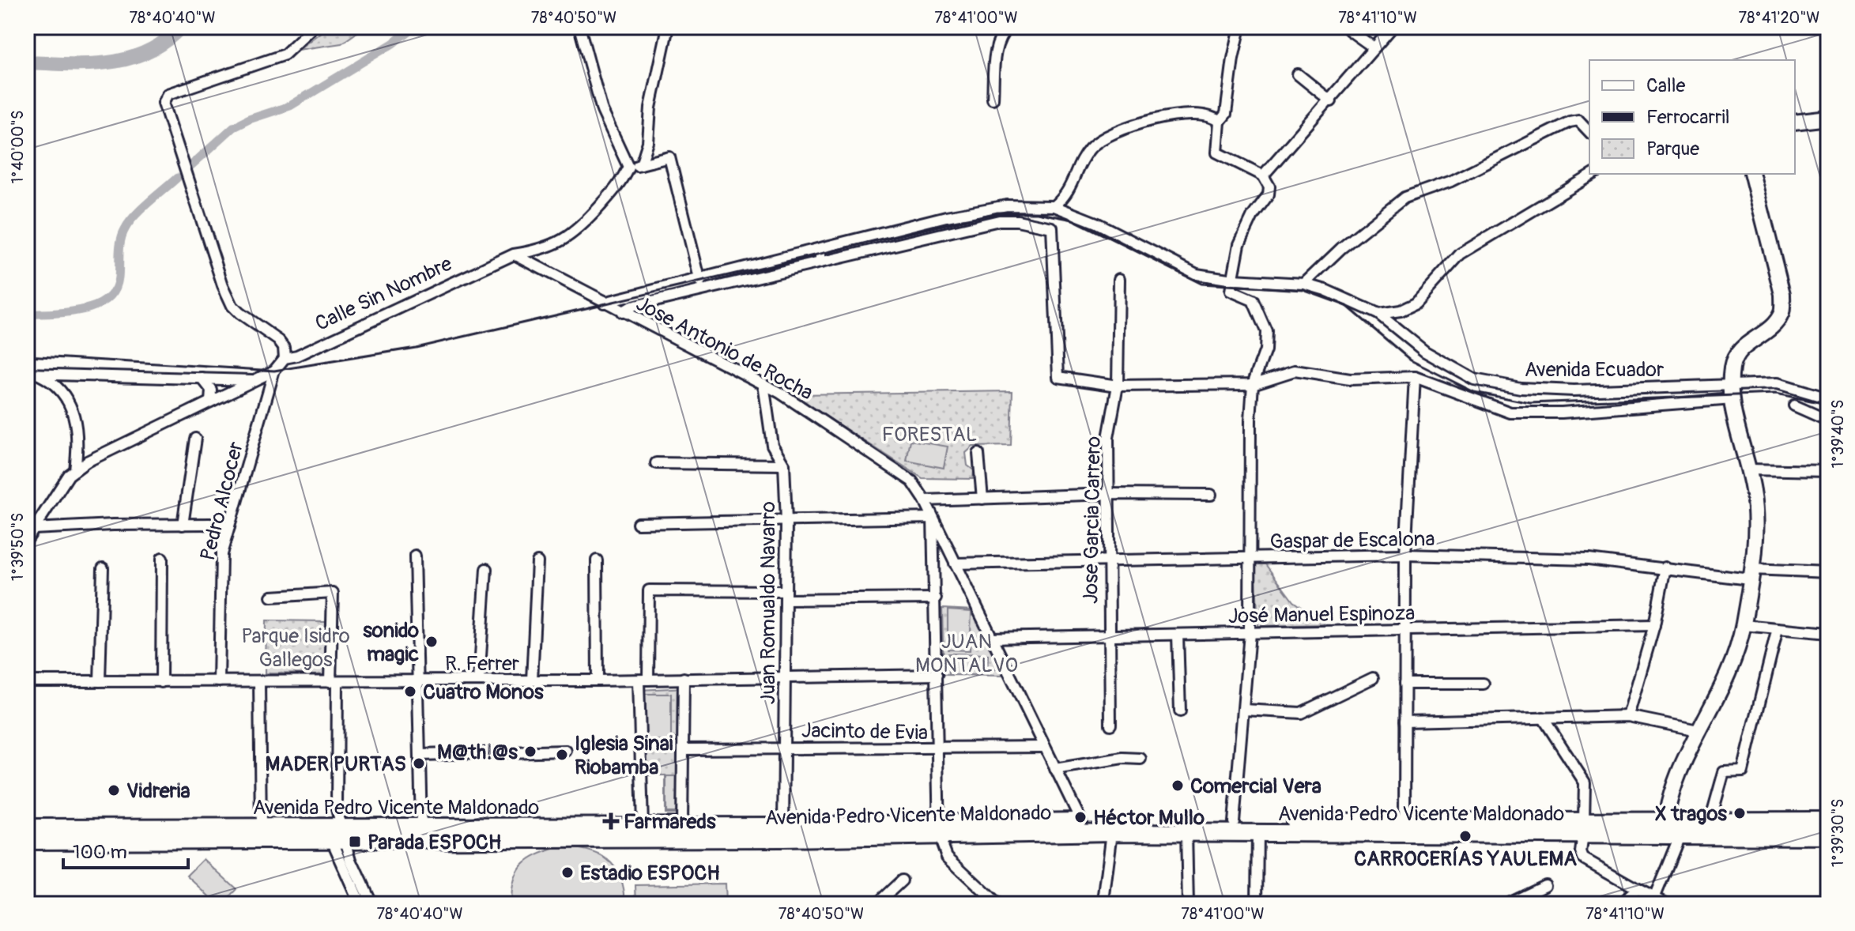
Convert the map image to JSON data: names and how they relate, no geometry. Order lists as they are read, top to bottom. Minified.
{"streets":{"main road":["Avenida Pedro Vicente Maldonado"],"street":["Calle Sin Nombre","Jose Antonio de Rocha","Avenida Ecuador","Pedro Alcocer","Jose Garcia Carrero","Gaspar de Escalona","Juan Romualdo Navarro","José Manuel Espinoza","R. Ferrer","Jacinto de Evia"]},"crossings":[["Calle Sin Nombre","Jose Antonio de Rocha"],["Jose Antonio de Rocha","Gaspar de Escalona"],["Jose Antonio de Rocha","Juan Romualdo Navarro"],["Jose Antonio de Rocha","José Manuel Espinoza"],["Jose Antonio de Rocha","Jacinto de Evia"],["Jose Antonio de Rocha","Avenida Pedro Vicente Maldonado"],["Pedro Alcocer","R. Ferrer"],["Jose Garcia Carrero","Gaspar de Escalona"],["Jose Garcia Carrero","José Manuel Espinoza"],["Juan Romualdo Navarro","R. Ferrer"],["Juan Romualdo Navarro","Jacinto de Evia"],["Juan Romualdo Navarro","Avenida Pedro Vicente Maldonado"]],"parks":["FORESTAL","Parque Isidro Gallegos","JUAN MONTALVO"],"places":{"other":["sonido magic","Cuatro Monos","M@th!@s","Iglesia Sinai Riobamba","MADER PURTAS","Comercial Vera","Vidreria","X tragos","Héctor Mullo","CARROCERÍAS YAULEMA","Estadio ESPOCH"],"health":["Farmareds"],"transit":["Parada ESPOCH"]},"legend":["Calle","Ferrocarril","Parque"],"scale_bar":"100 m","coordinates":["78°40'40\"W","78°40'50\"W","78°41'00\"W","78°41'10\"W","78°41'20\"W","1°40'00\"S","1°39'40\"S","1°39'50\"S","1°39'30\"S"]}
